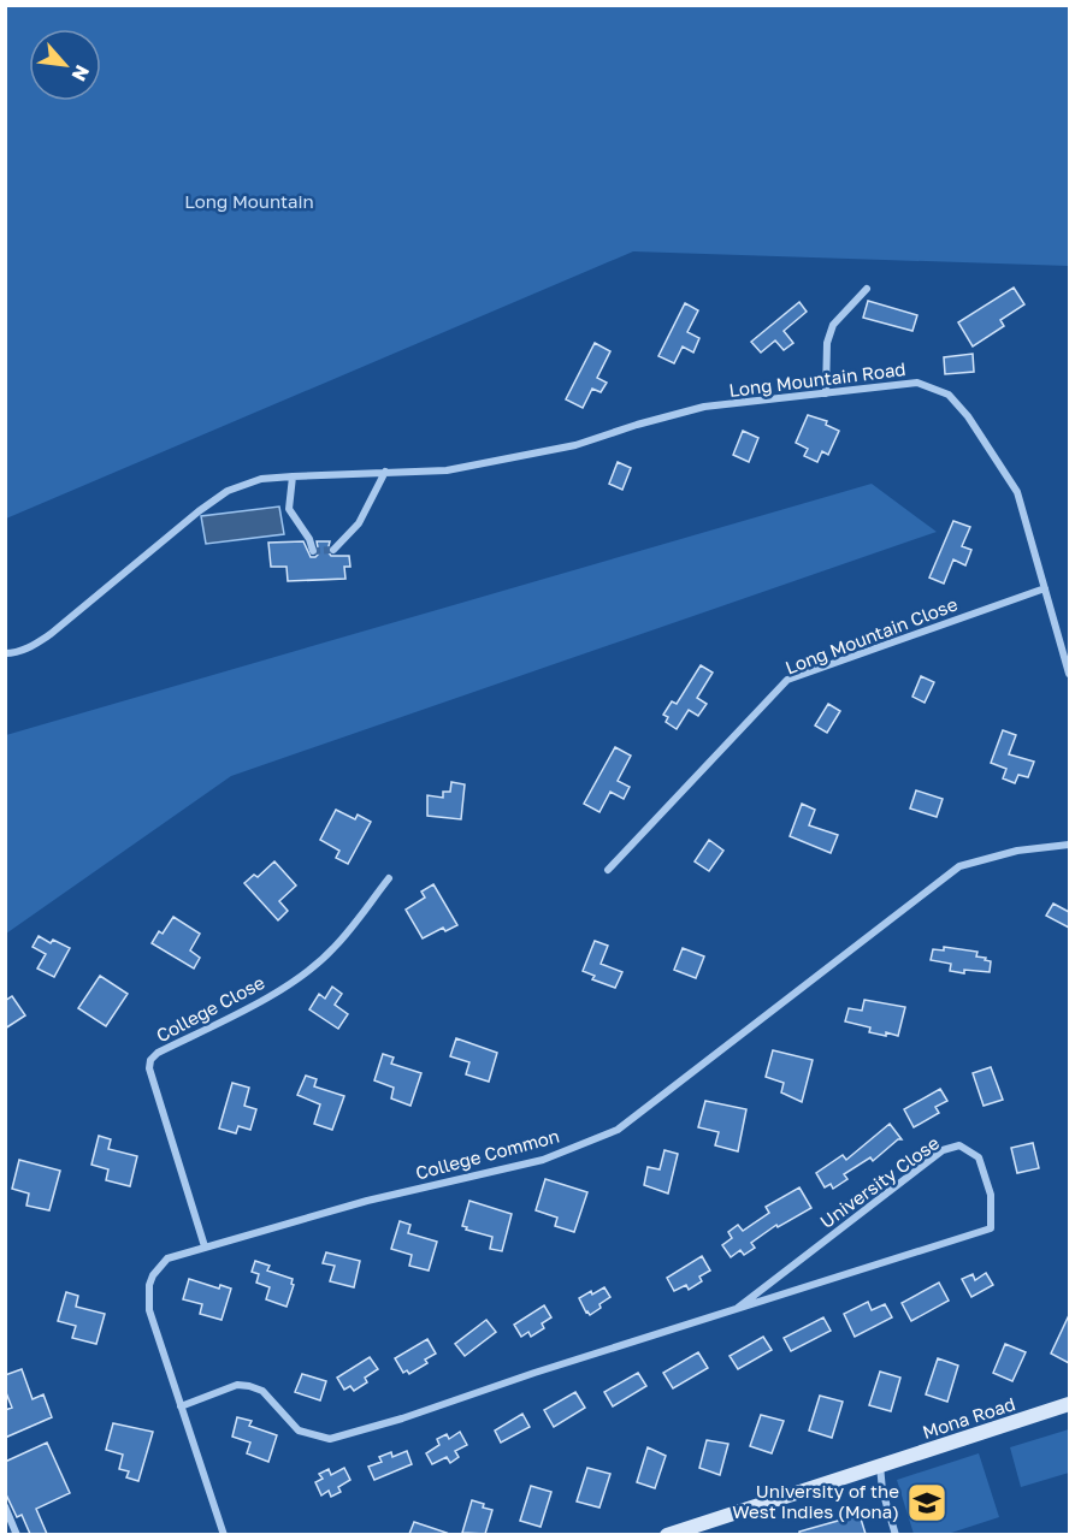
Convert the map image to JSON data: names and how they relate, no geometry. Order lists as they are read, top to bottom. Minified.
{"streets":{"street":["Long Mountain Road","Long Mountain Close","College Close","College Common","University Close","Mona Road"]},"crossings":[["Long Mountain Road","Long Mountain Close"],["College Close","College Common"],["College Common","University Close"]],"parks":["Long Mountain"],"places":{"school or university":["University of the West Indies (Mona)"]},"north":"bottom right"}
